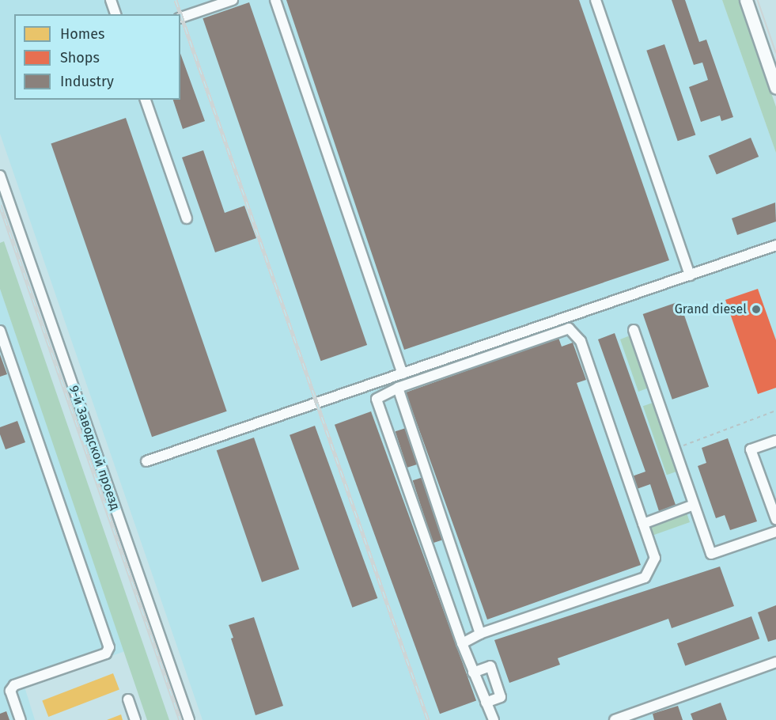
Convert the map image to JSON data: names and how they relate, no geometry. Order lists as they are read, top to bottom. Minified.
{"streets":{"lane":["9-й Заводской проезд"]},"places":["Grand diesel"],"legend":["Homes","Shops","Industry"]}
